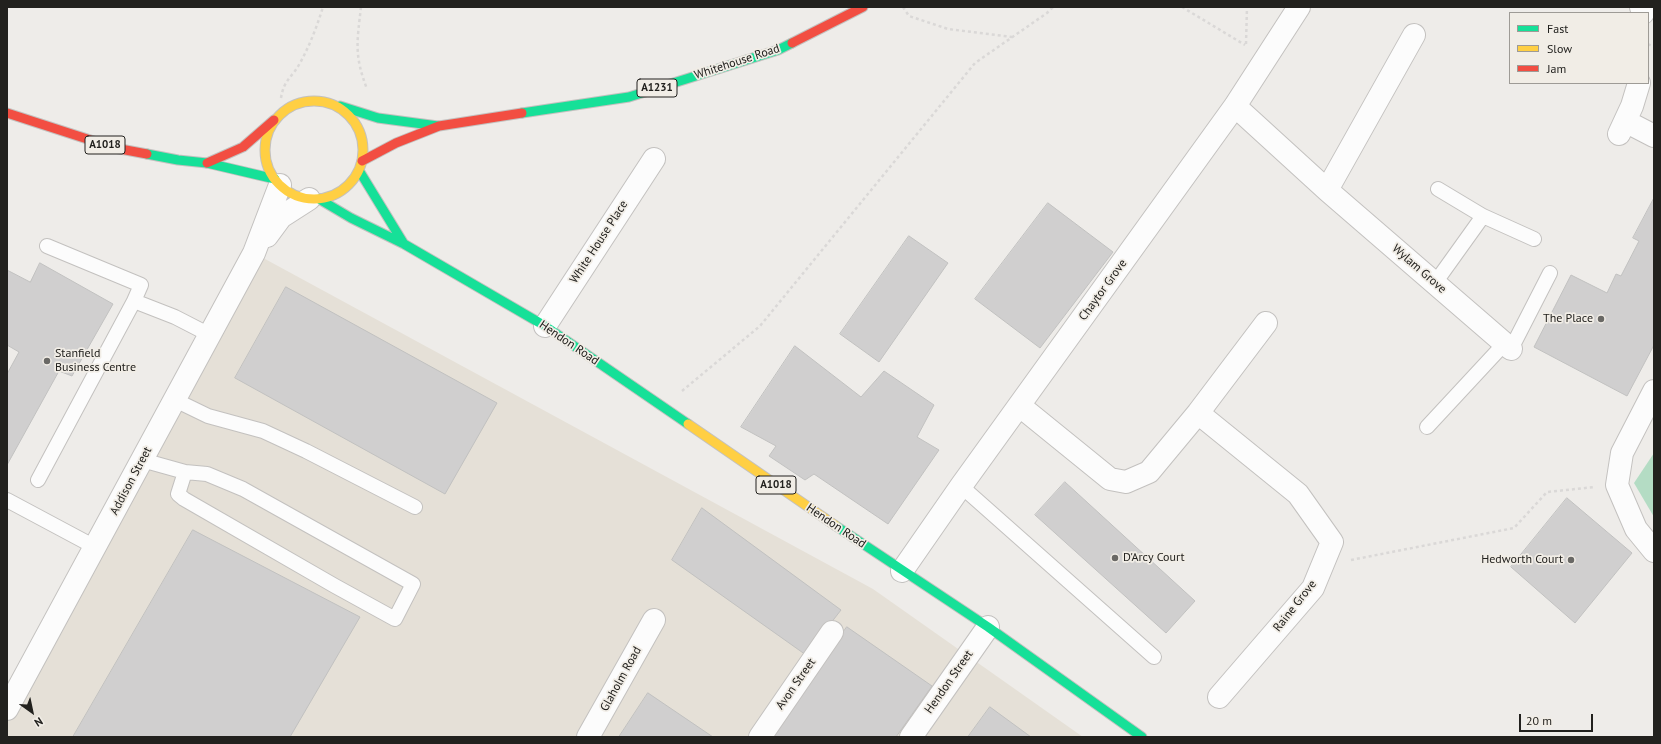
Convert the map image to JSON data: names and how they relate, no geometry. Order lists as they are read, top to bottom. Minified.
{"streets":{"main road":["Whitehouse Road","A1231","A1018","Hendon Road"],"street":["White House Place","Wylam Grove","Chaytor Grove","Addison Street","Raine Grove","Glaholm Road","Hendon Street","Avon Street"]},"crossings":[["Whitehouse Road","A1018"],["Whitehouse Road","Hendon Road"],["A1018","Hendon Road"],["White House Place","Hendon Road"],["Wylam Grove","Chaytor Grove"],["Chaytor Grove","Hendon Road"],["Hendon Road","Hendon Street"]],"places":["The Place","Stanfield Business Centre","D'Arcy Court","Hedworth Court"],"legend":["Fast","Slow","Jam"],"scale_bar":"20 m","north":"bottom right"}
